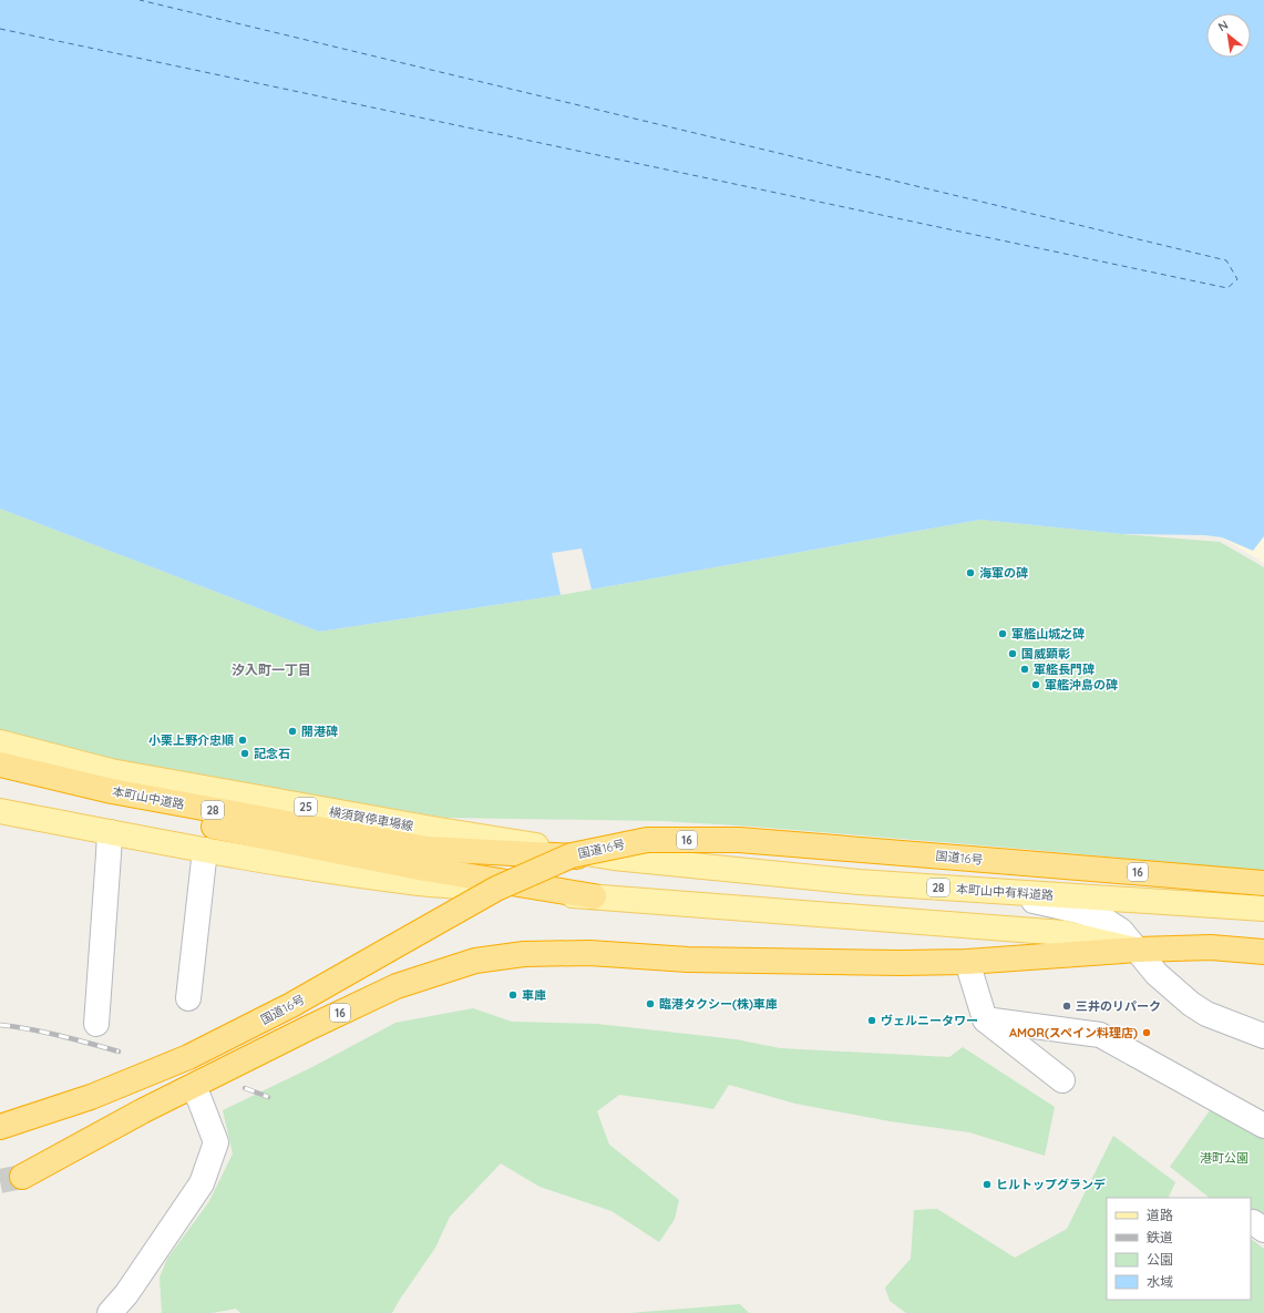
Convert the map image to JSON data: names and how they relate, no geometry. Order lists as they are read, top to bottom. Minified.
{"streets":{"highway":["本町山中道路","28","16","国道16号"],"main road":["25","横須賀停車場線","本町山中有料道路"]},"crossings":[["横須賀停車場線","本町山中有料道路"]],"districts":["汐入町一丁目"],"parks":["港町公園"],"places":["海軍の碑","軍艦山城之碑","国威顕彰","軍艦長門碑","軍艦沖島の碑","開港碑","小栗上野介忠順","記念石","車庫","臨港タクシー(株)車庫","三井のリパーク","ヴェルニータワー","AMOR(スペイン料理店)","ヒルトップグランデ"],"legend":["道路","鉄道","公園","水域"],"north":"top left"}
